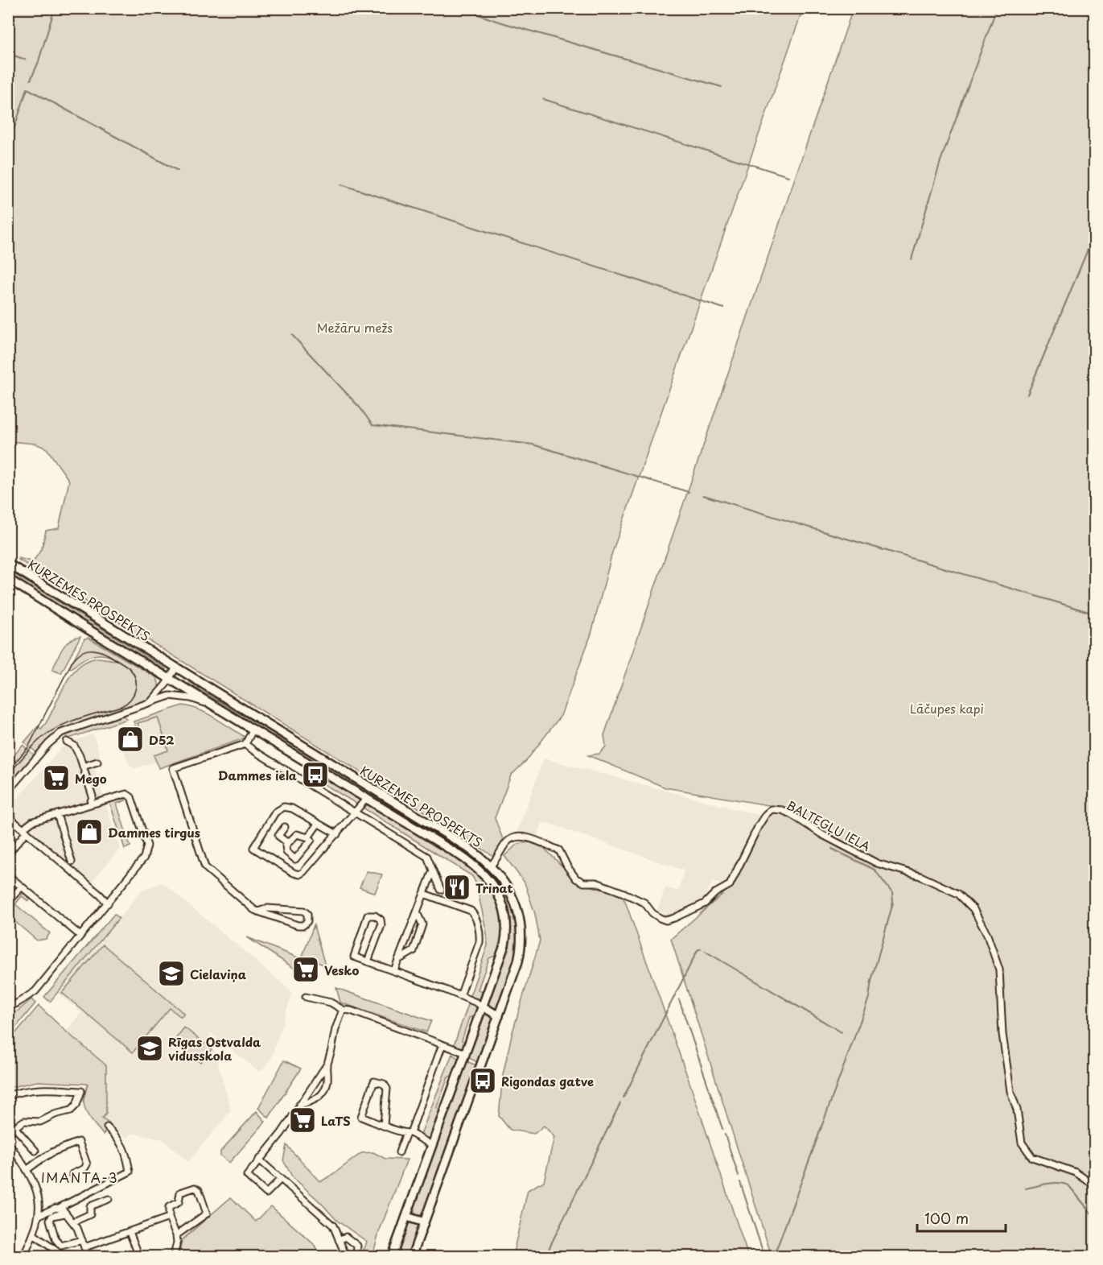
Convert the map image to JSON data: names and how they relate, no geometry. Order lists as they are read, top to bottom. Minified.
{"streets":{"main road":["KURZEMES PROSPEKTS"],"street":["BALTEGĻU IELA"]},"crossings":[["KURZEMES PROSPEKTS","BALTEGĻU IELA"]],"districts":["IMANTA-3"],"parks":["Mežāru mežs","Lāčupes kapi"],"places":{"shop":["D52","Dammes tirgus"],"bus stop":["Dammes iela","Rigondas gatve"],"supermarket":["Mego","Vesko","LaTS"],"restaurant":["Trinat"],"school or university":["Cielaviņa","Rīgas Ostvalda vidusskola"]},"scale_bar":"100 m"}
